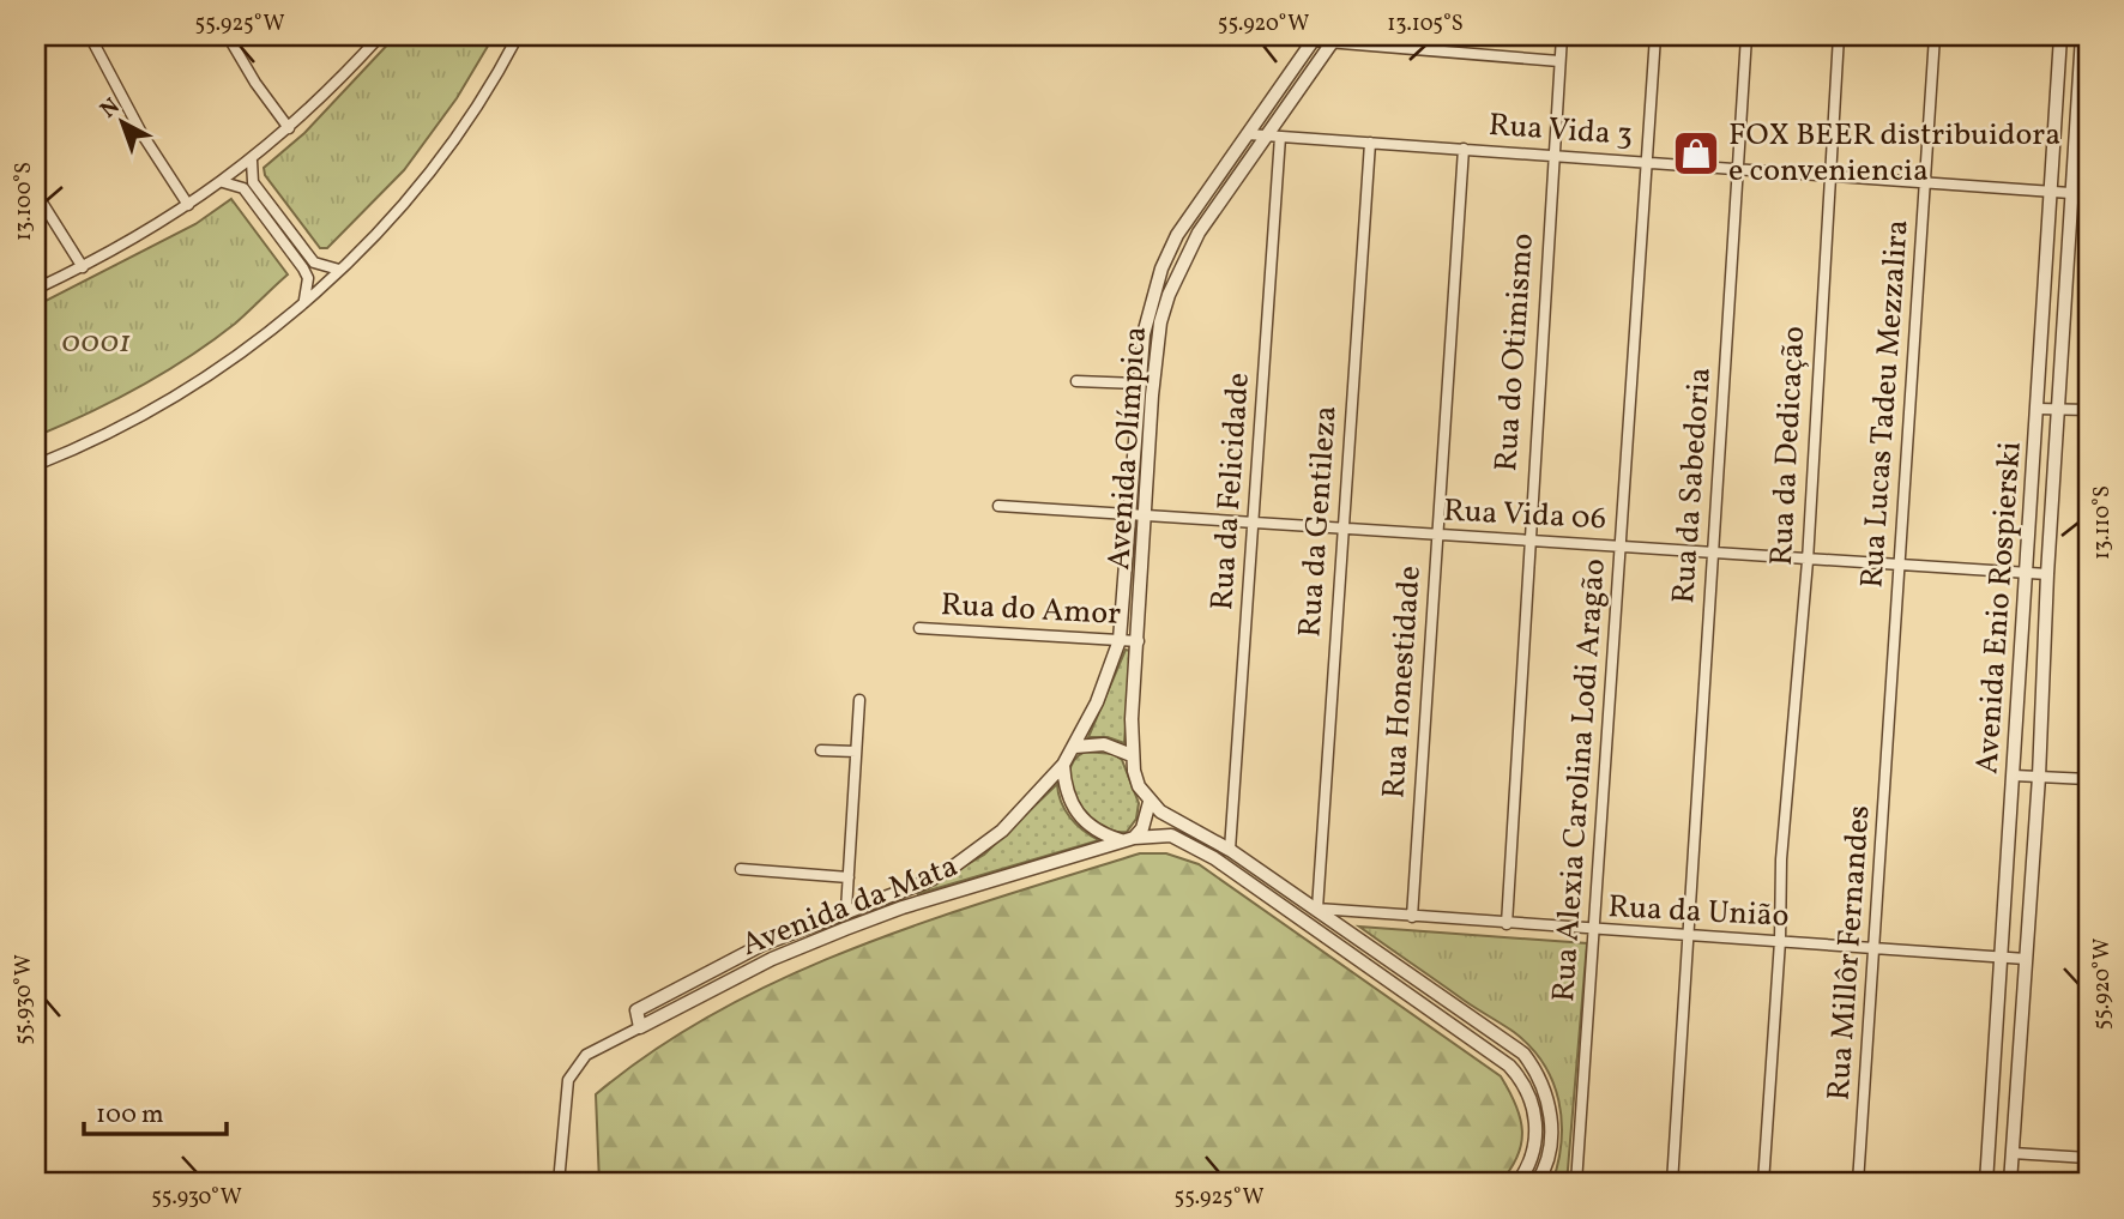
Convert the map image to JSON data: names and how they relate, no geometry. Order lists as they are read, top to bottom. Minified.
{"streets":{"street":["Rua Vida 3","Rua do Otimismo","Rua Lucas Tadeu Mezzalira","Rua da Dedicação","Avenida Olímpica","Rua da Sabedoria","Rua da Felicidade","Rua Vida 06","Rua da Gentileza","Avenida Enio Rospierski","Rua do Amor","Rua Honestidade","Rua Alexia Carolina Lodi Aragão","Avenida da Mata","Rua da União","Rua Millôr Fernandes"]},"crossings":[["Rua Vida 3","Rua do Otimismo"],["Rua Vida 3","Rua Lucas Tadeu Mezzalira"],["Rua Vida 3","Rua da Dedicação"],["Rua Vida 3","Avenida Olímpica"],["Rua Vida 3","Rua da Sabedoria"],["Rua Vida 3","Rua da Felicidade"],["Rua Vida 3","Rua da Gentileza"],["Rua Vida 3","Avenida Enio Rospierski"],["Rua Vida 3","Rua Honestidade"],["Rua Vida 3","Rua Alexia Carolina Lodi Aragão"],["Rua do Otimismo","Rua Vida 06"],["Rua do Otimismo","Rua da União"],["Rua Lucas Tadeu Mezzalira","Rua Vida 06"],["Rua Lucas Tadeu Mezzalira","Rua Millôr Fernandes"],["Rua da Dedicação","Rua Vida 06"],["Rua da Dedicação","Rua da União"],["Avenida Olímpica","Rua Vida 06"],["Avenida Olímpica","Rua do Amor"],["Avenida Olímpica","Avenida da Mata"],["Rua da Sabedoria","Rua Vida 06"],["Rua da Sabedoria","Rua da União"],["Rua da Felicidade","Rua Vida 06"],["Rua Vida 06","Rua da Gentileza"],["Rua Vida 06","Avenida Enio Rospierski"],["Rua Vida 06","Rua Honestidade"],["Rua Vida 06","Rua Alexia Carolina Lodi Aragão"],["Rua da Gentileza","Rua da União"],["Avenida Enio Rospierski","Rua da União"],["Rua Honestidade","Rua da União"],["Rua Alexia Carolina Lodi Aragão","Rua da União"],["Rua da União","Rua Millôr Fernandes"]],"parks":["0001"],"places":{"shop":["FOX BEER distribuidora e conveniencia"]},"scale_bar":"100 m","north":"top left","coordinates":["55.925°W","55.920°W","13.105°S","13.100°S","13.110°S","55.930°W"]}
